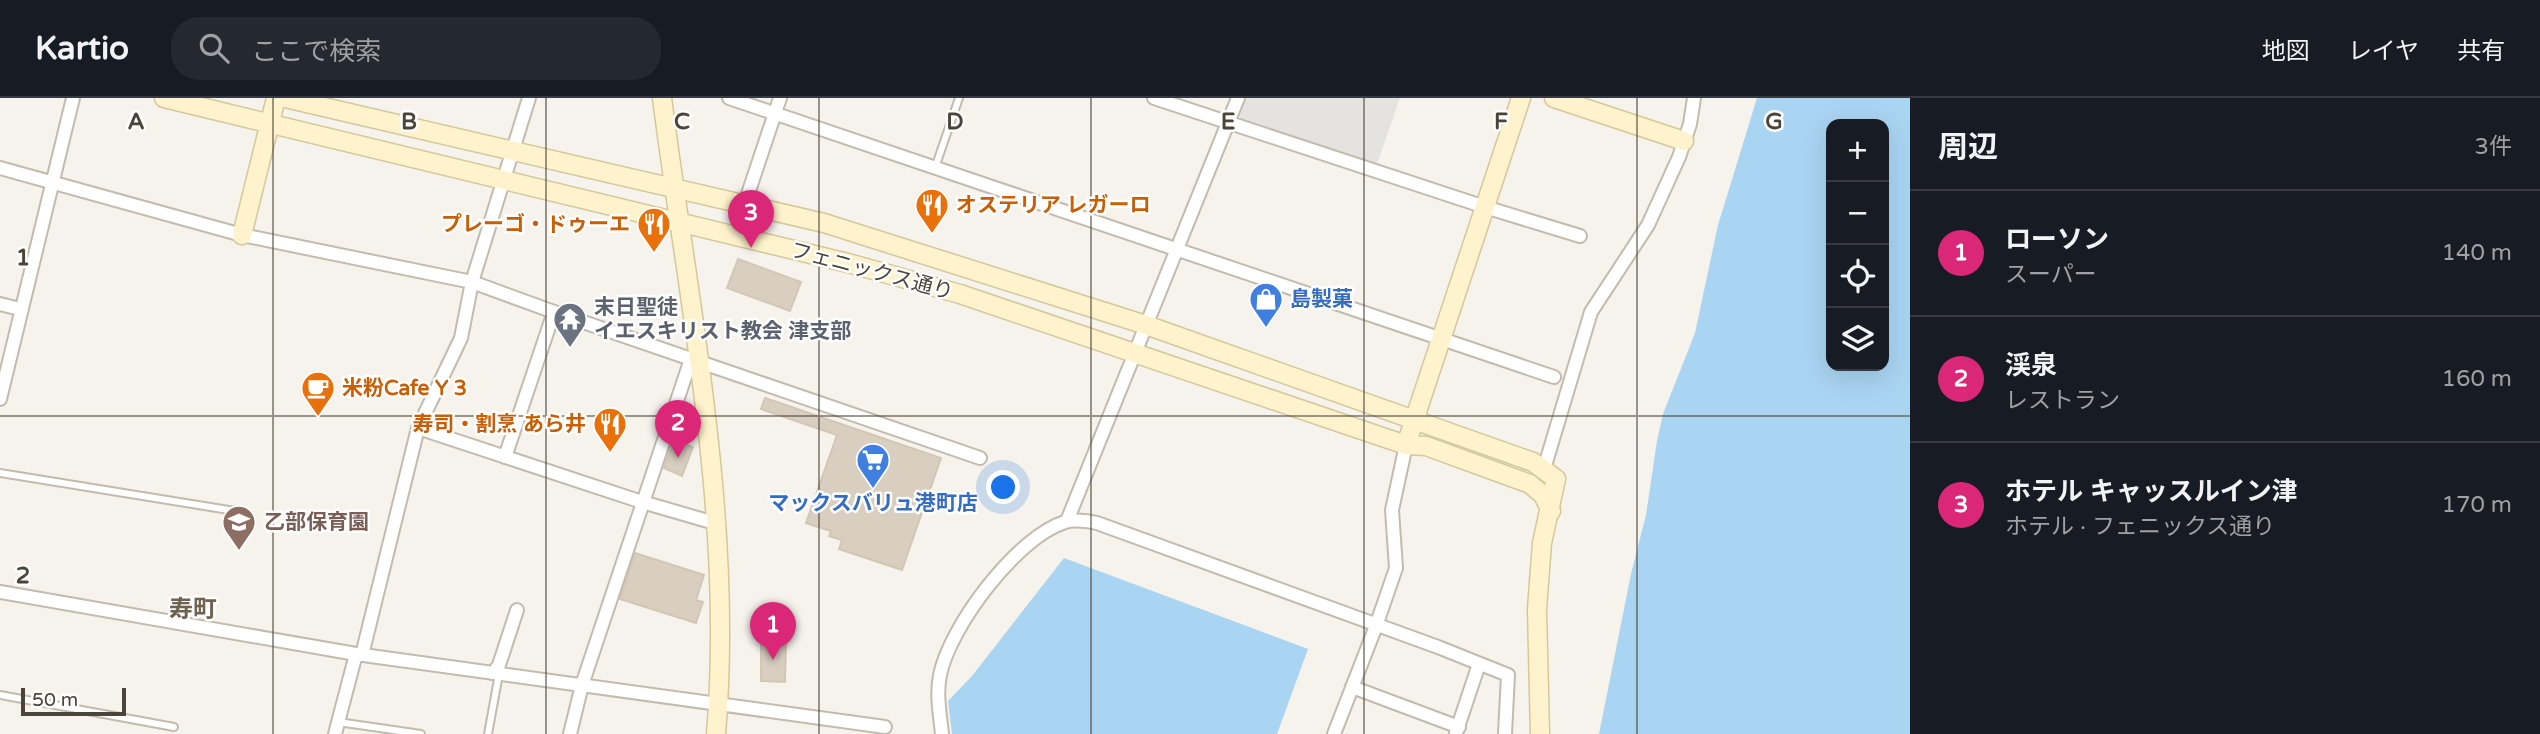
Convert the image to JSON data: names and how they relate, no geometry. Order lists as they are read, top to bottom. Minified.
{"streets":{"street":["フェニックス通り"]},"districts":["寿町"],"places":{"restaurant":["オステリア レガーロ","プレーゴ・ドゥーエ","寿司・割烹 あら井"],"shop":["島製菓"],"temple":["末日聖徒 イエスキリスト教会 津支部"],"cafe":["米粉Cafe Y 3"],"supermarket":["マックスバリュ港町店"],"school or university":["乙部保育園"]},"scale_bar":"50 m","page":{"header":"Kartio","search":"ここで検索","nav":["地図","レイヤ","共有"],"heading":["周辺","3件"],"map_buttons":["+","−"],"list":[{"mark":"1","name":"ローソン","note":"スーパー","value":"140 m"},{"mark":"2","name":"渓泉","note":"レストラン","value":"160 m"},{"mark":"3","name":"ホテル キャッスルイン津","note":"ホテル · フェニックス通り","value":"170 m"}],"pins":["3","2","1"],"scale":"50 m"},"grid":{"columns":["A","B","C","D","E","F","G"],"rows":["1","2"]}}
